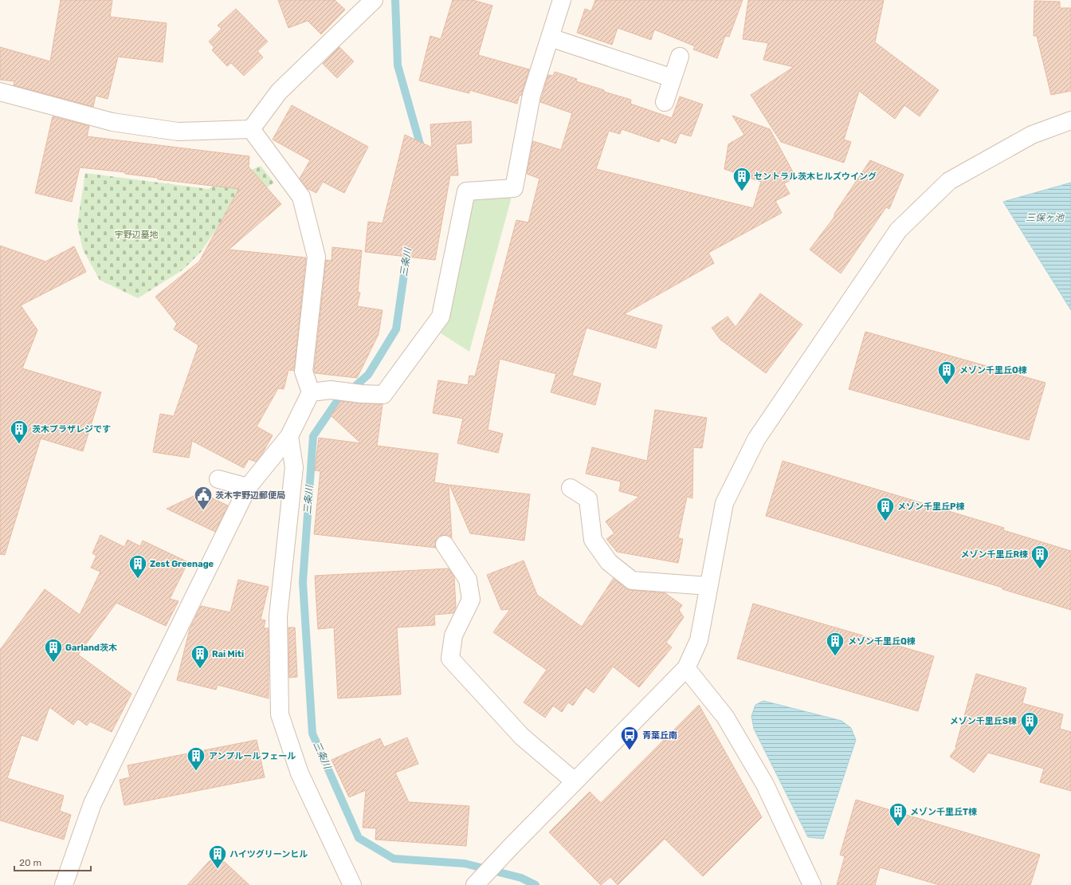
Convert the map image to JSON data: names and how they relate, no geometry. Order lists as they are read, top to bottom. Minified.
{"water":["三保ヶ池","三条川"],"parks":["宇野辺墓地"],"places":{"building":["セントラル茨木ヒルズウイング","メゾン千里丘O棟","茨木プラザレジです","メゾン千里丘P棟","メゾン千里丘R棟","Zest Greenage","メゾン千里丘Q棟","Garland茨木","Rai Miti","メゾン千里丘S棟","アンプルールフェール","メゾン千里丘T棟","ハイツグリーンヒル"],"public building":["茨木宇野辺郵便局"],"bus stop":["青葉丘南"]},"scale_bar":"20 m"}
